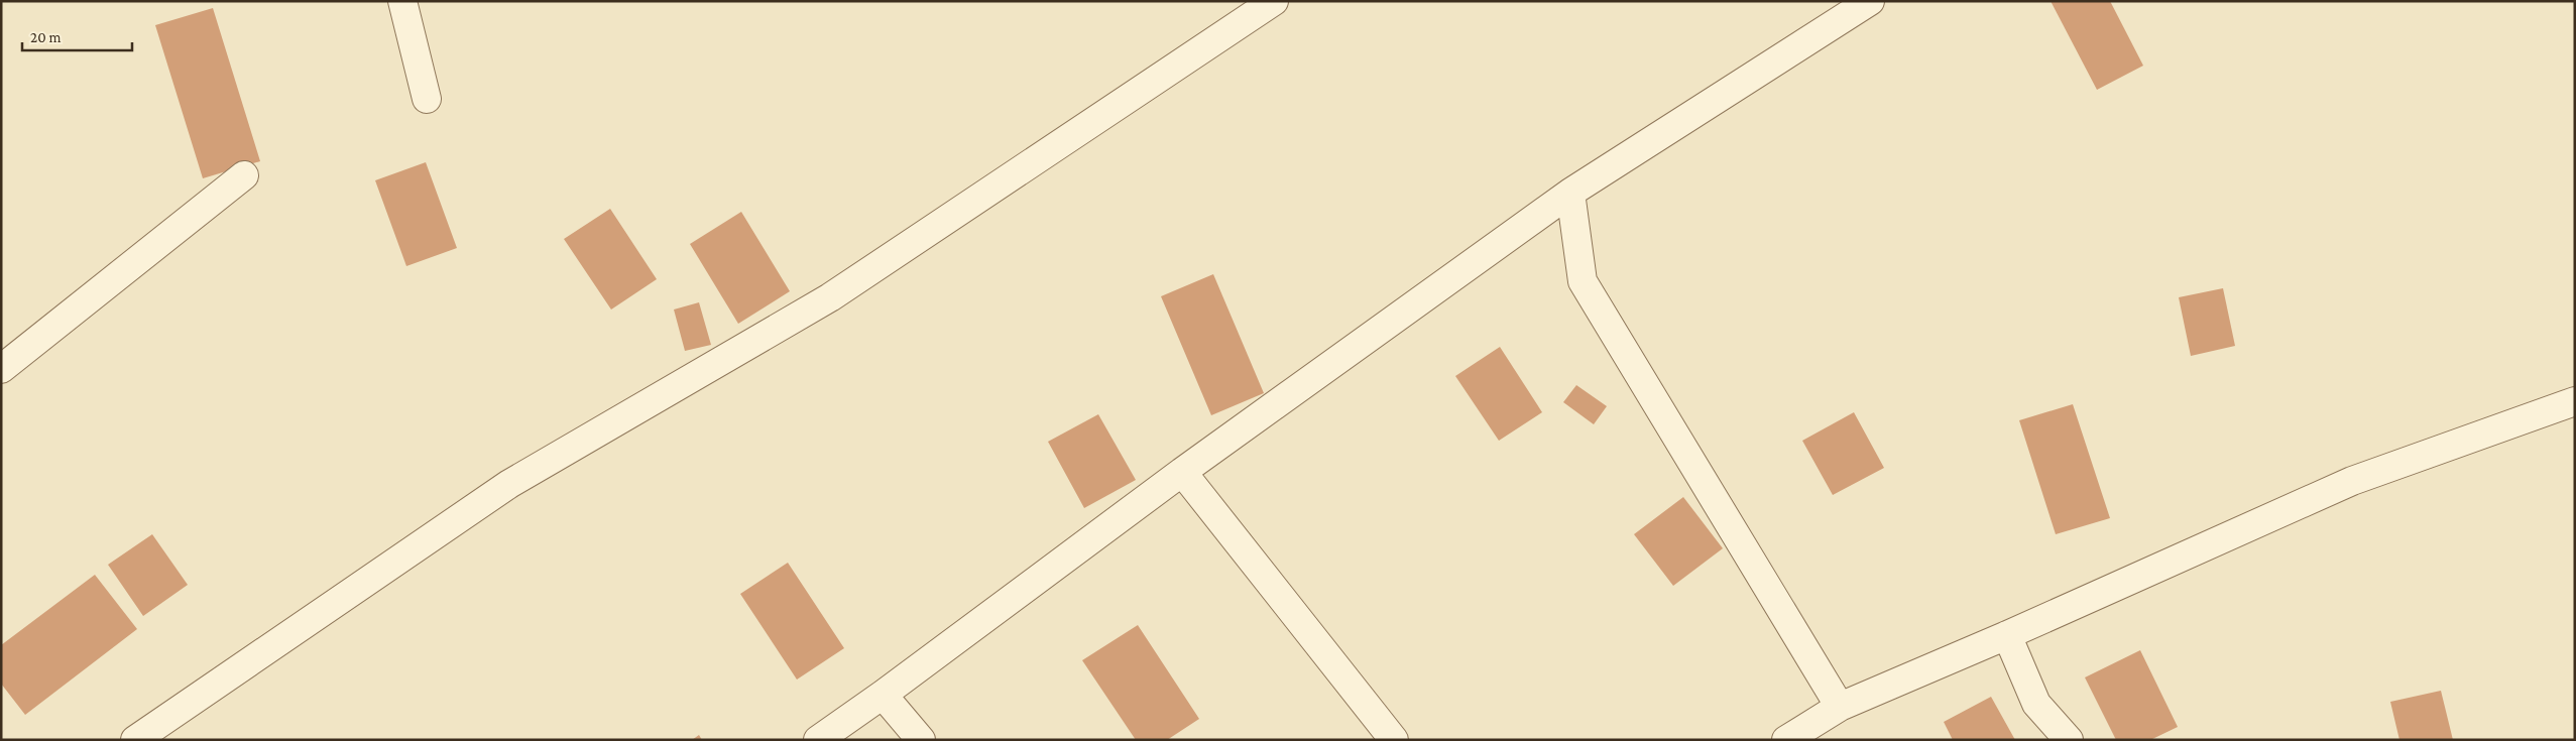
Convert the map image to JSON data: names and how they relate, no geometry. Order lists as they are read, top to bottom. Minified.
{"scale_bar":"20 m"}
